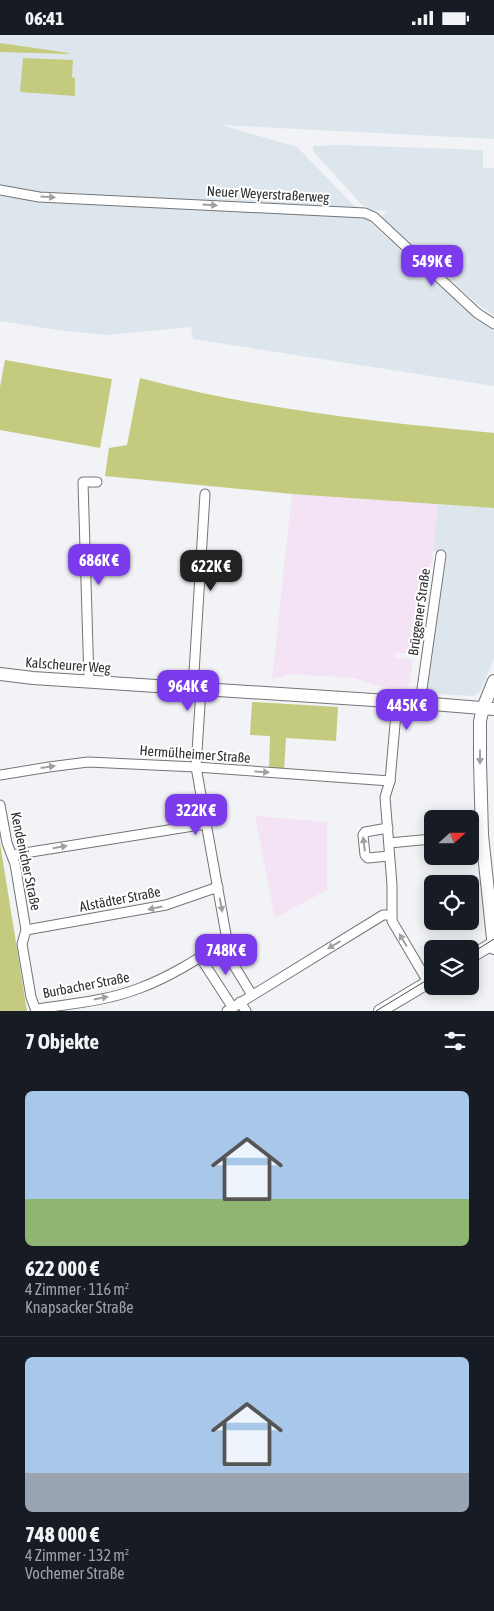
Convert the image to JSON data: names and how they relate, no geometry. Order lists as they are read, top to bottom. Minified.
{"streets":{"street":["Neuer Weyerstraßerweg","Brüggener Straße","Kalscheurer Weg","Hermülheimer Straße","Kendenicher Straße","Alstädter Straße","Burbacher Straße"]},"crossings":[["Brüggener Straße","Kalscheurer Weg"],["Kendenicher Straße","Alstädter Straße"],["Kendenicher Straße","Burbacher Straße"]],"one_way":["Neuer Weyerstraßerweg","Hermülheimer Straße","Burbacher Straße"],"north":"right","page":{"status":"06:41","price":["549K €","686K €","622K €","964K €","445K €","322K €","748K €"],"heading":"7 Objekte","list":[{"name":"622 000 €","note":"4 Zimmer · 116 m² · Knapsacker Straße"},{"name":"748 000 €","note":"4 Zimmer · 132 m² · Vochemer Straße"}]}}
